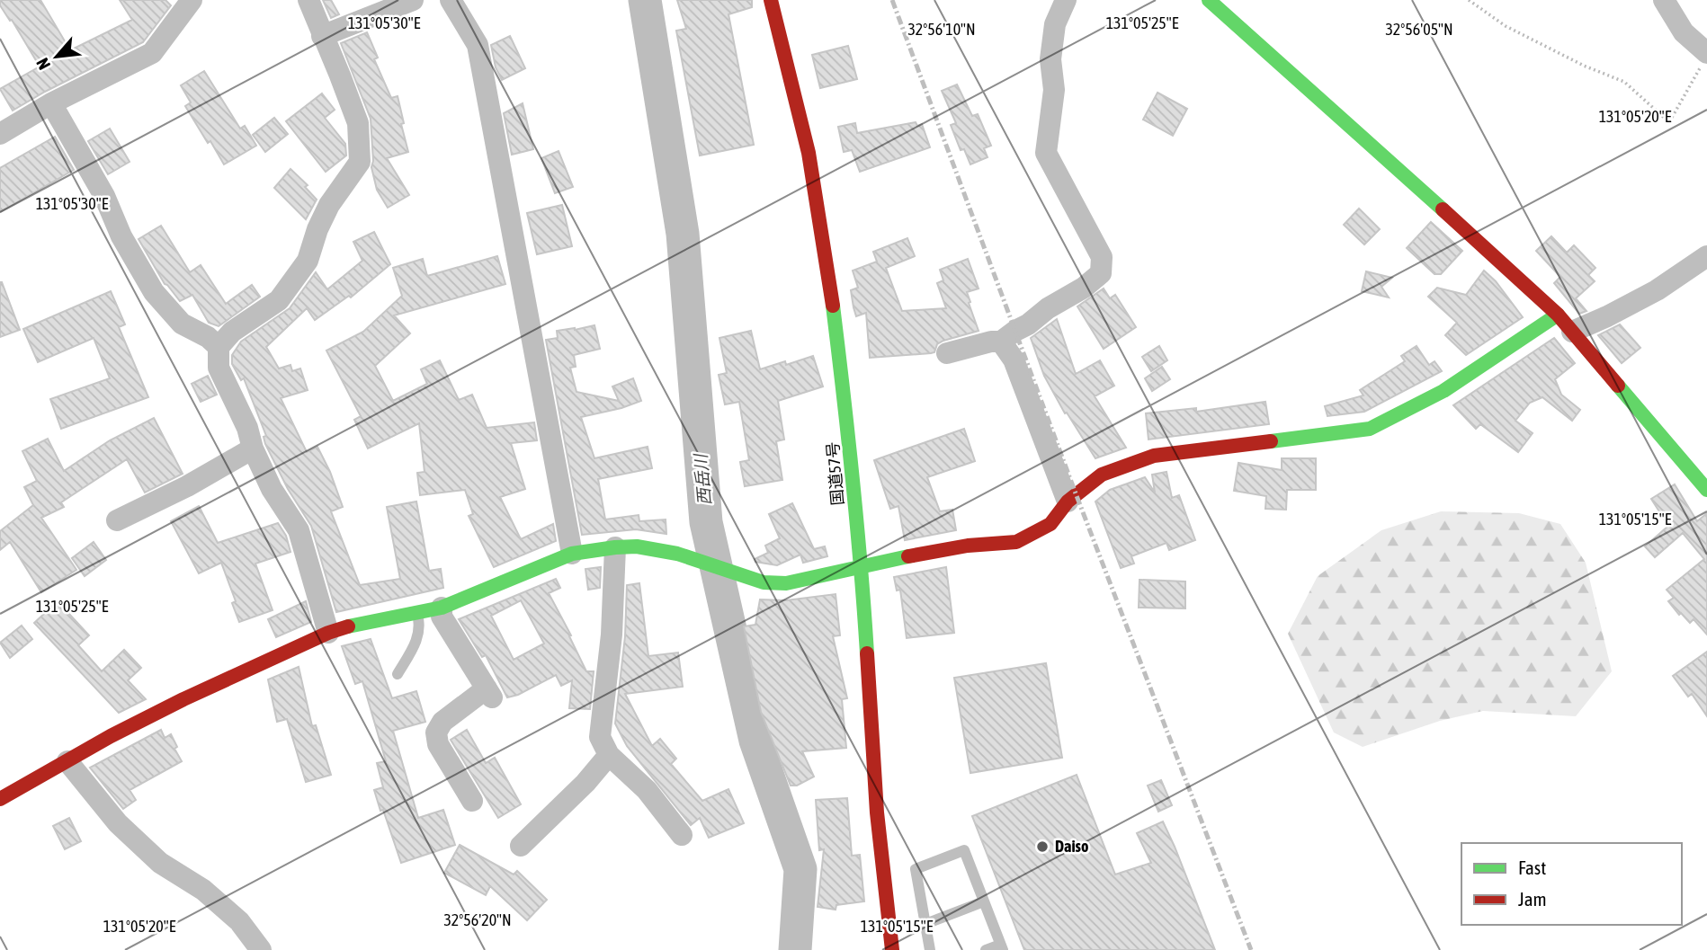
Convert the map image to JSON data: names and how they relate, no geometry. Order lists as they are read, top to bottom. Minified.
{"streets":{"main road":["国道57号"]},"water":["西岳川"],"places":["Daiso"],"legend":["Fast","Jam"],"north":"bottom left","coordinates":["131°05'25\"E","131°05'30\"E","32°56'10\"N","32°56'05\"N","131°05'20\"E","131°05'15\"E","32°56'20\"N"]}
